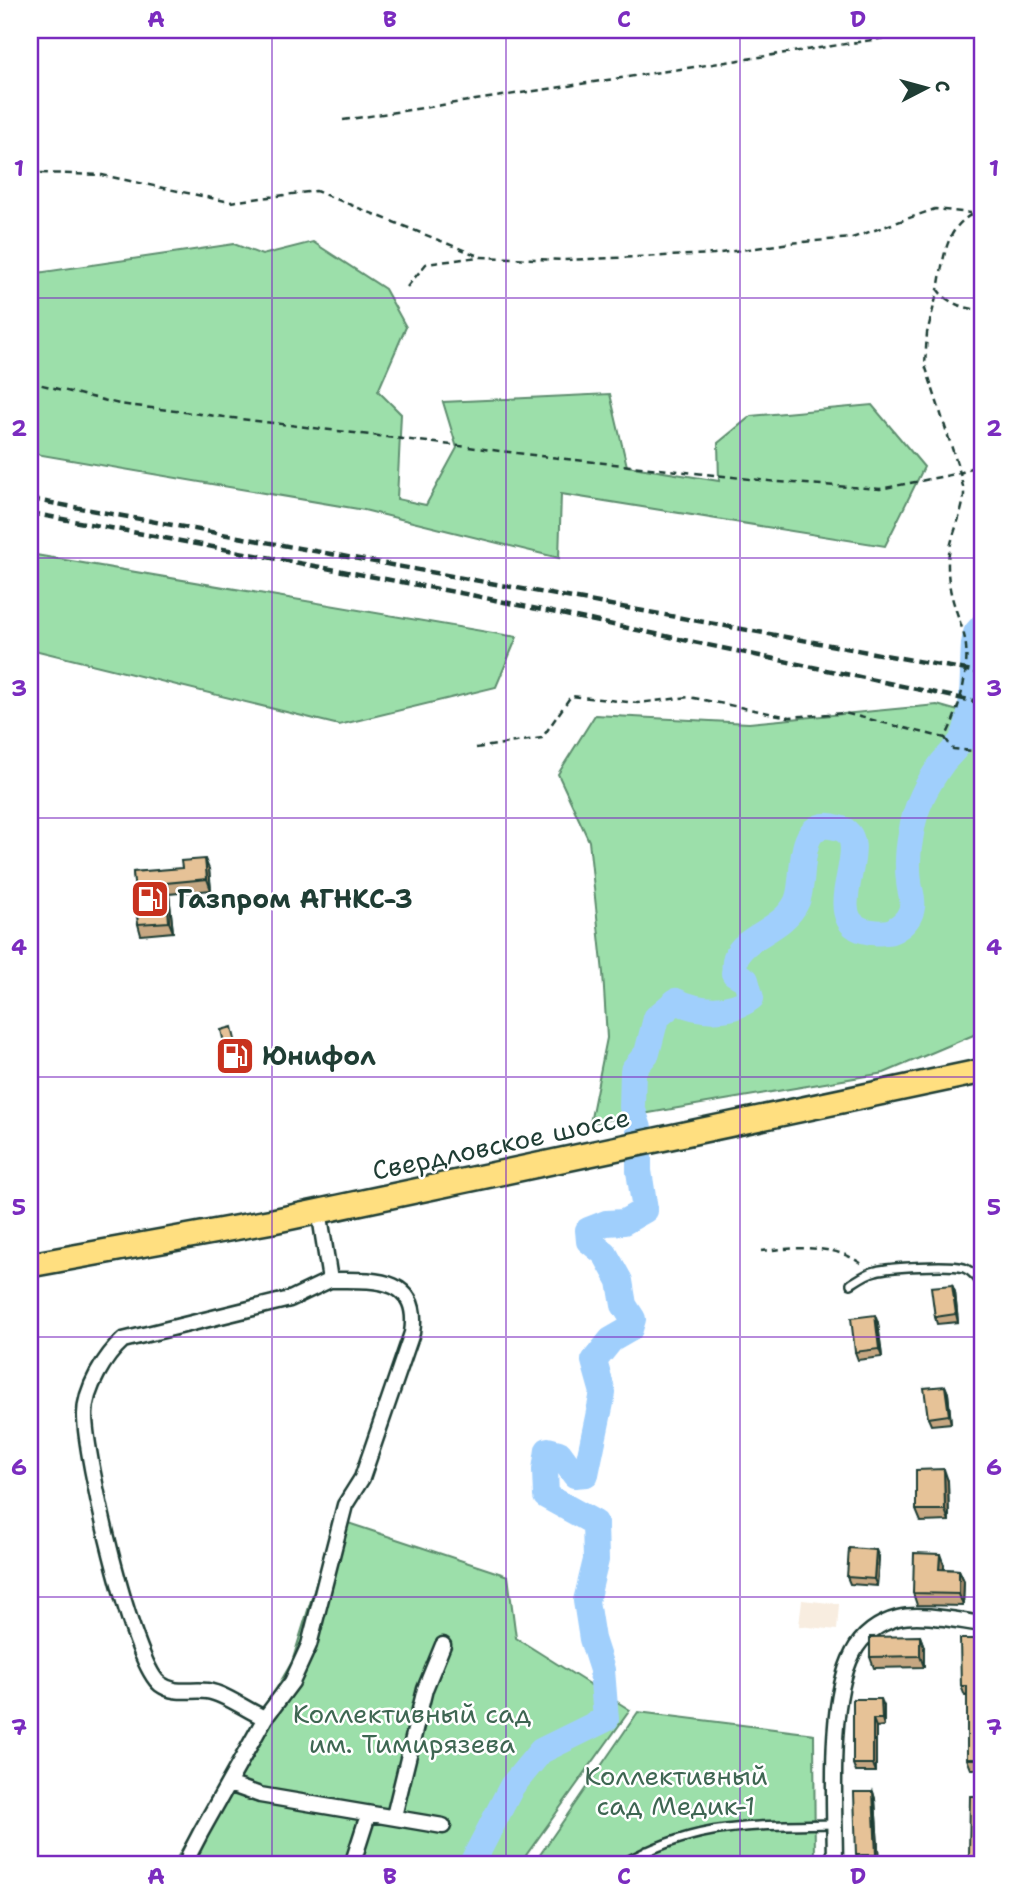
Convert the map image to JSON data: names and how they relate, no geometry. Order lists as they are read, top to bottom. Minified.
{"streets":{"main road":["Свердловское шоссе"]},"parks":["Коллективный сад им. Тимирязева","Коллективный сад Медик-1"],"places":{"fuel station":["Газпром АГНКС-3","Юнифол"]},"north":"right","grid":{"columns":["A","B","C","D"],"rows":["1","2","3","4","5","6","7"]}}
